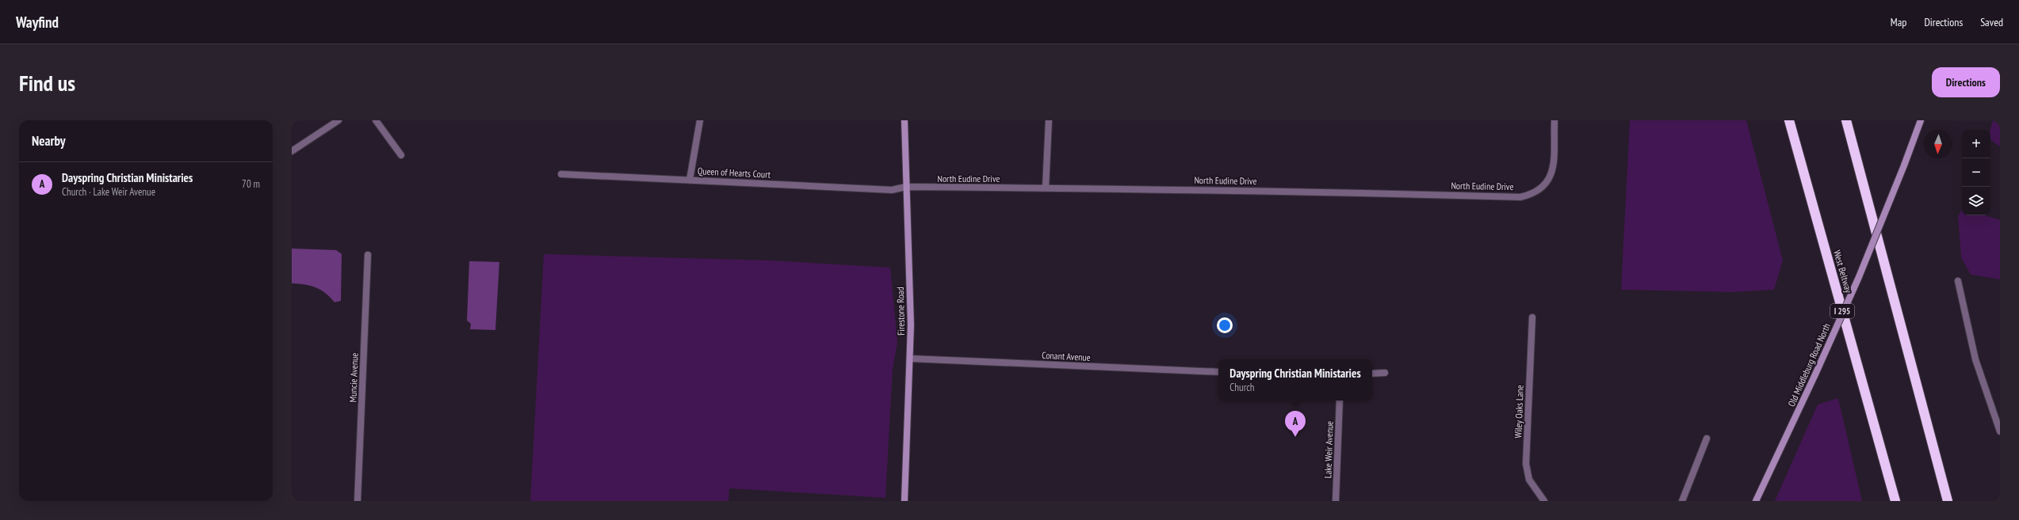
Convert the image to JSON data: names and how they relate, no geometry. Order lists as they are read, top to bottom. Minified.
{"streets":{"highway":["West Beltway","I 295"],"main road":["Firestone Road","Old Middleburg Road North"],"street":["Queen of Hearts Court","North Eudine Drive","Conant Avenue","Muncie Avenue","Wiley Oaks Lane","Lake Weir Avenue"]},"crossings":[["Queen of Hearts Court","North Eudine Drive"],["Queen of Hearts Court","Firestone Road"],["North Eudine Drive","Firestone Road"],["Firestone Road","Conant Avenue"]],"north":"bottom","page":{"header":"Wayfind","nav":["Map","Directions","Saved"],"buttons":"Directions","title":"Find us","heading":"Nearby","map_buttons":["+","−"],"list":[{"mark":"A","name":"Dayspring Christian Ministaries","note":"Church · Lake Weir Avenue","value":"70 m"}],"popup":["Dayspring Christian Ministaries","Church"],"pins":"A"}}
